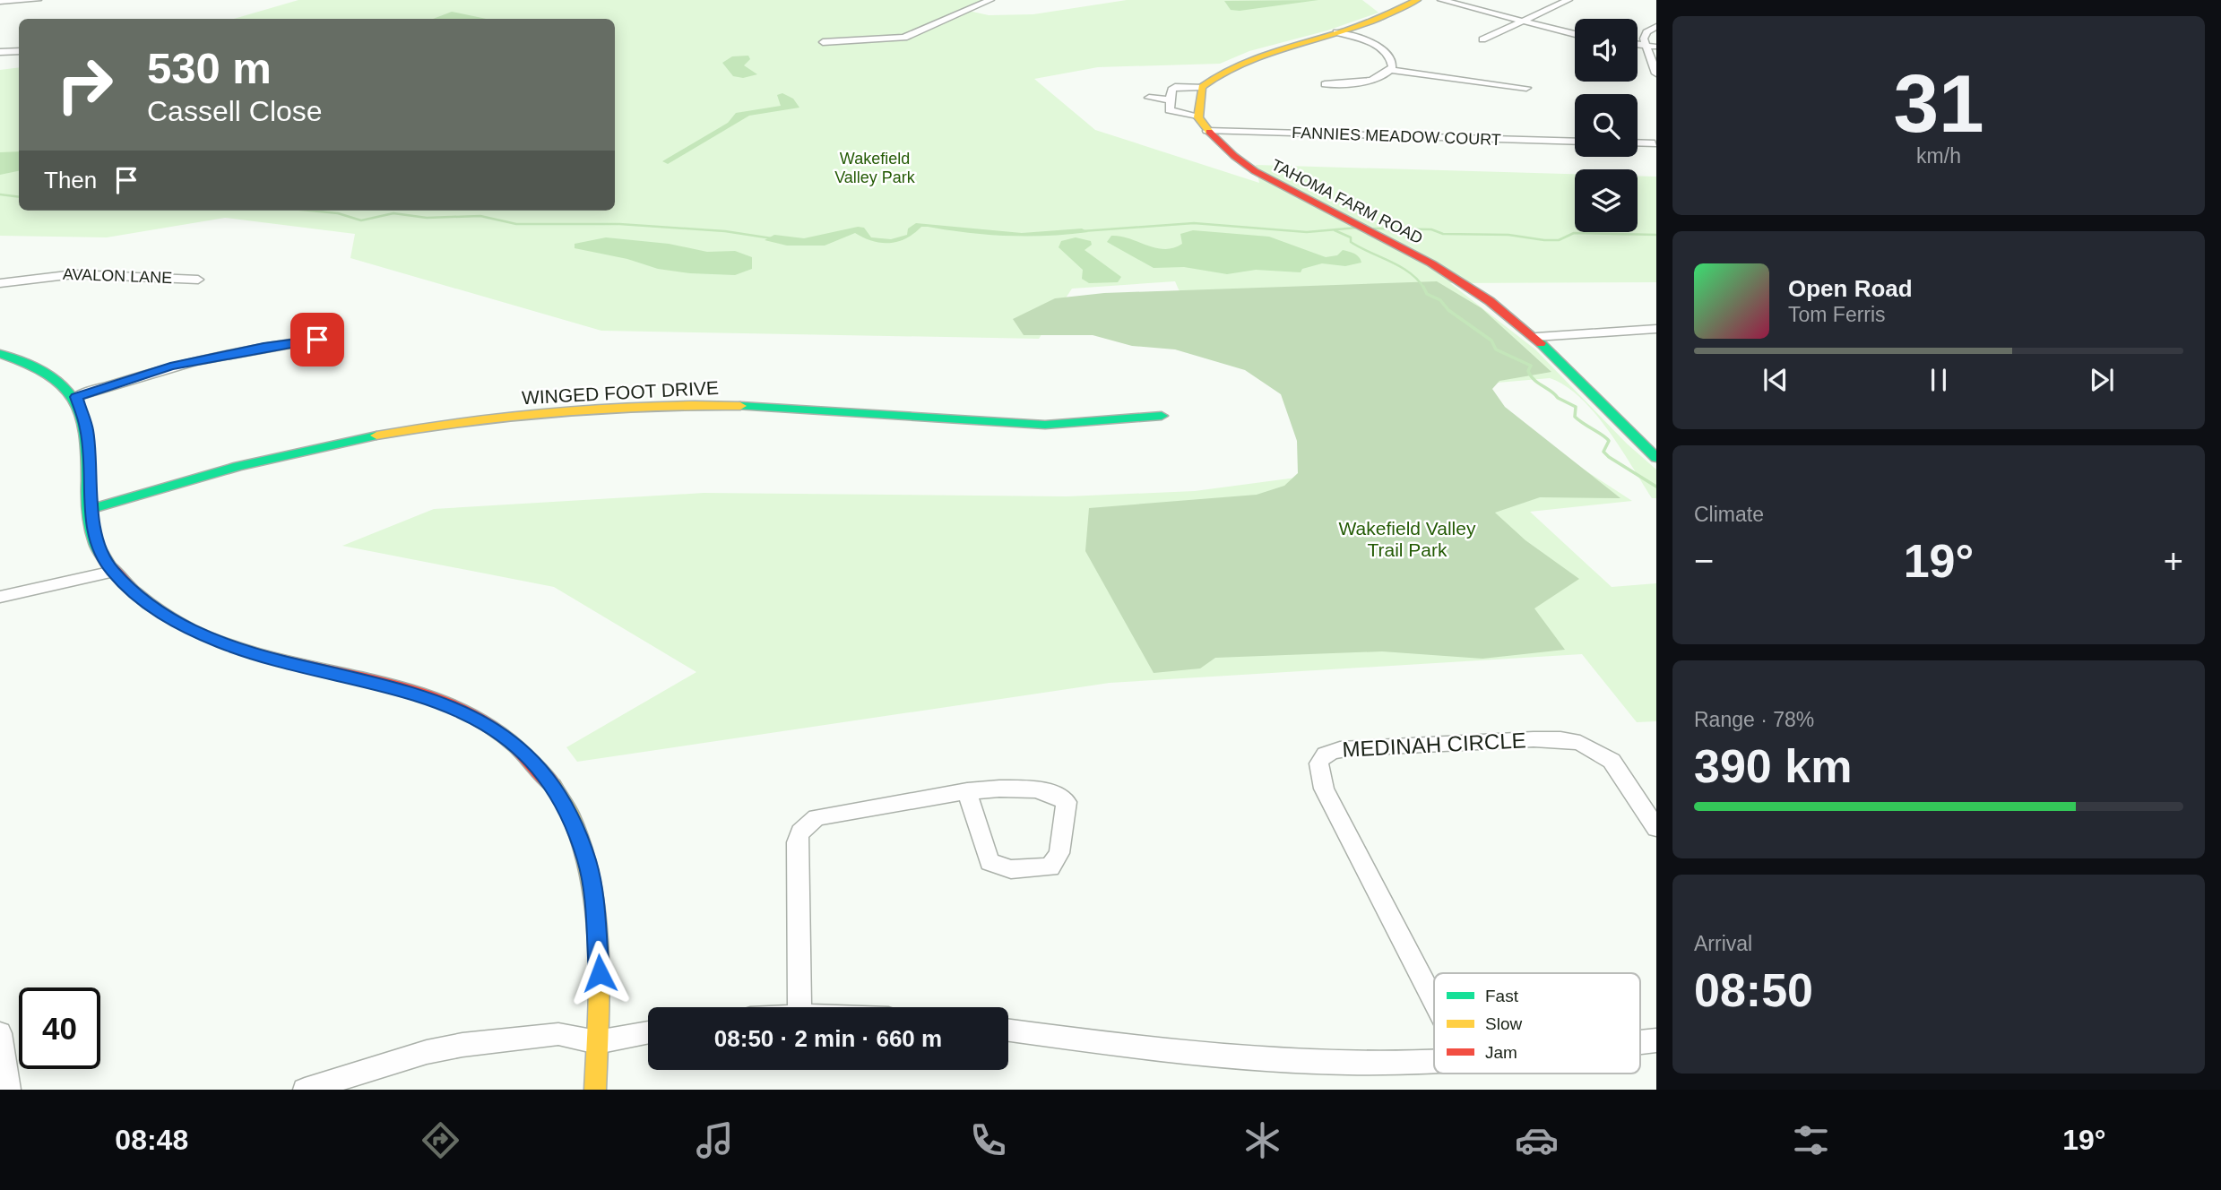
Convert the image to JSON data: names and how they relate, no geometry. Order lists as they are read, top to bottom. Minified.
{"streets":{"street":["FANNIES MEADOW COURT","TAHOMA FARM ROAD","AVALON LANE","WINGED FOOT DRIVE","MEDINAH CIRCLE"]},"crossings":[["FANNIES MEADOW COURT","TAHOMA FARM ROAD"]],"parks":["Wakefield Valley Park","Wakefield Valley Trail Park"],"legend":["Fast","Slow","Jam"],"page":{"tile":[["31","km/h"],"Climate",["Range · 78%","390 km"],["Arrival","08:50"]],"turn":["530 m","Cassell Close"],"then":"Then","song":["Open Road","Tom Ferris"],"heat":["−","19°","+"],"limit":"40","trip":"08:50 · 2 min · 660 m","tabs":["08:48","19°"]}}
